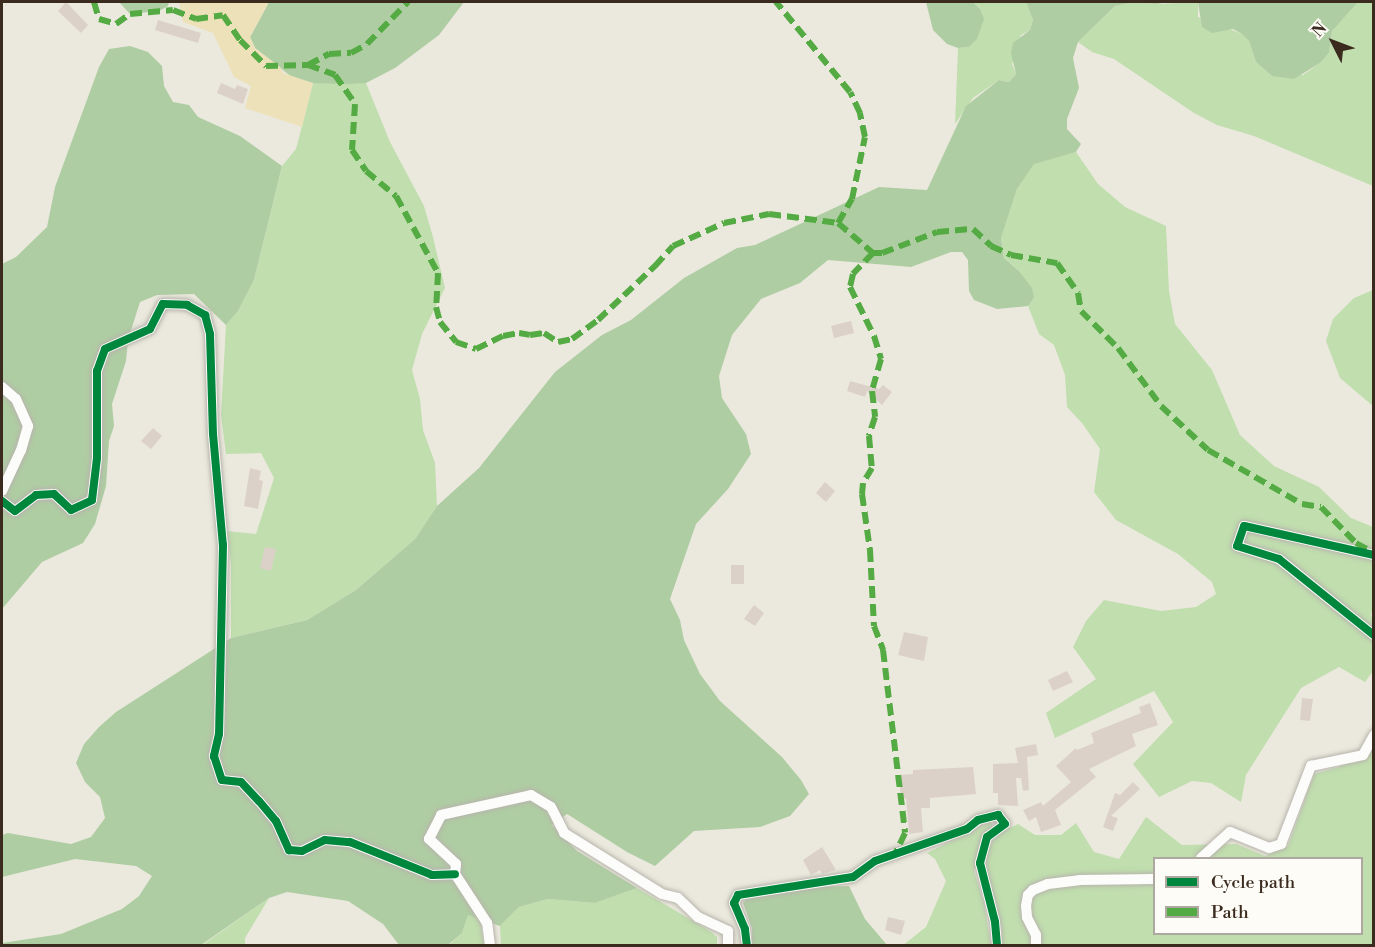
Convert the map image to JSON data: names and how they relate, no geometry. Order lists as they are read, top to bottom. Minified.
{"legend":["Cycle path","Path"],"north":"top left"}
